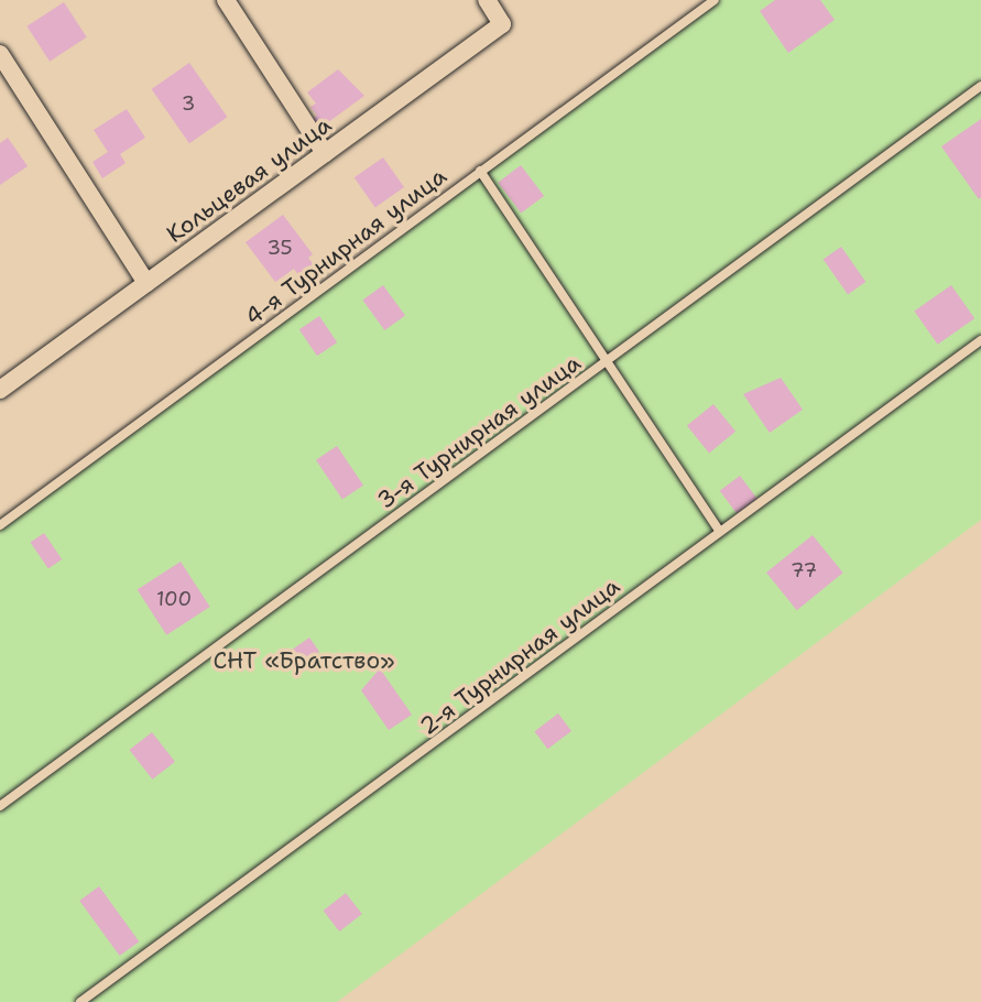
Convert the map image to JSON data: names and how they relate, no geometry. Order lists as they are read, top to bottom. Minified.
{"streets":{"street":["Кольцевая улица"],"lane":["4-я Турнирная улица","3-я Турнирная улица","2-я Турнирная улица"]},"parks":["СНТ «Братство»"],"house_numbers":["3","35","77","100"]}
